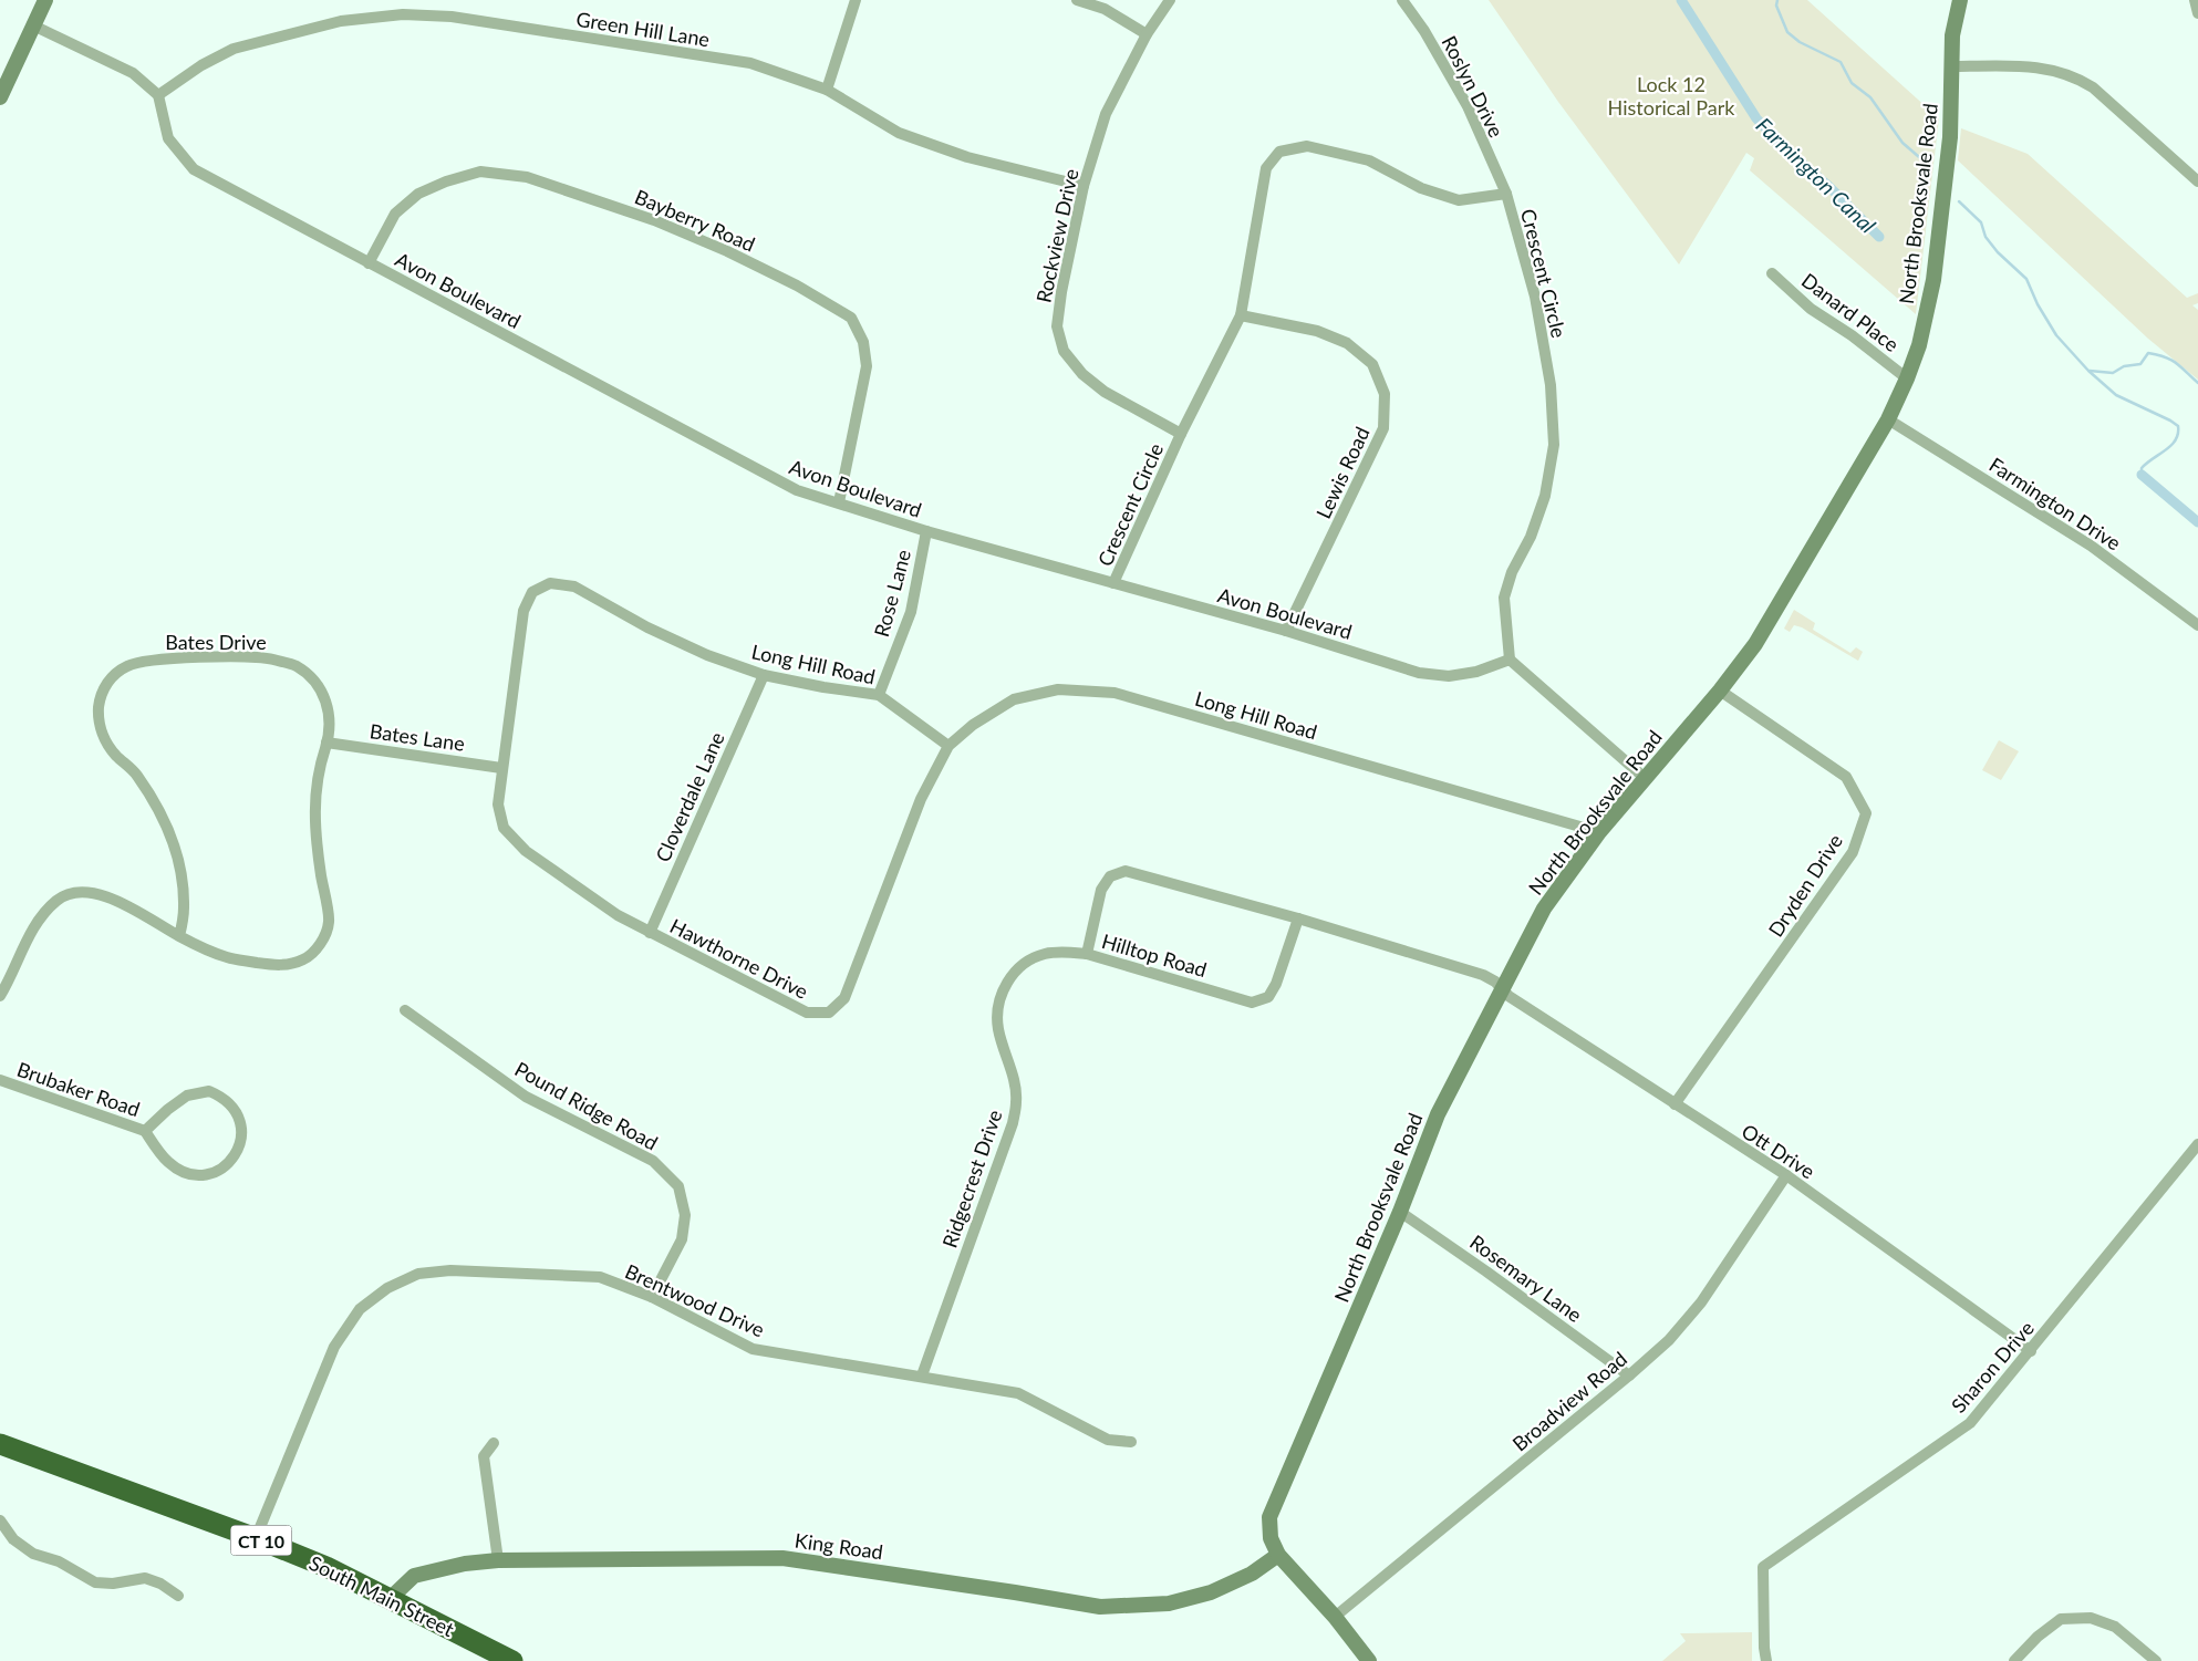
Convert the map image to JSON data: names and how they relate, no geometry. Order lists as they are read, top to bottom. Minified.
{"streets":{"highway":["CT 10","South Main Street"],"main road":["North Brooksvale Road","King Road"],"street":["Green Hill Lane","Roslyn Drive","Bayberry Road","Rockview Drive","Crescent Circle","Avon Boulevard","Danard Place","Lewis Road","Farmington Drive","Rose Lane","Bates Drive","Long Hill Road","Bates Lane","Cloverdale Lane","Dryden Drive","Hilltop Road","Hawthorne Drive","Brubaker Road","Pound Ridge Road","Ott Drive","Ridgecrest Drive","Rosemary Lane","Brentwood Drive","Sharon Drive","Broadview Road"]},"crossings":[["Green Hill Lane","Rockview Drive"],["Green Hill Lane","Avon Boulevard"],["Roslyn Drive","Crescent Circle"],["North Brooksvale Road","Danard Place"],["North Brooksvale Road","Farmington Drive"],["North Brooksvale Road","Long Hill Road"],["North Brooksvale Road","Dryden Drive"],["North Brooksvale Road","Hilltop Road"],["North Brooksvale Road","Ott Drive"],["North Brooksvale Road","Rosemary Lane"],["North Brooksvale Road","Broadview Road"],["North Brooksvale Road","King Road"],["Bayberry Road","Avon Boulevard"],["Rockview Drive","Crescent Circle"],["Crescent Circle","Avon Boulevard"],["Crescent Circle","Lewis Road"],["Avon Boulevard","Lewis Road"],["Avon Boulevard","Rose Lane"],["Rose Lane","Long Hill Road"],["Bates Drive","Bates Lane"],["Long Hill Road","Bates Lane"],["Long Hill Road","Cloverdale Lane"],["Long Hill Road","Hawthorne Drive"],["Bates Lane","Hawthorne Drive"],["Cloverdale Lane","Hawthorne Drive"],["Dryden Drive","Ott Drive"],["Hilltop Road","Ott Drive"],["Hilltop Road","Ridgecrest Drive"],["Pound Ridge Road","Brentwood Drive"],["Ott Drive","Sharon Drive"],["Ott Drive","Broadview Road"],["Ridgecrest Drive","Brentwood Drive"],["Rosemary Lane","Broadview Road"],["Brentwood Drive","South Main Street"],["King Road","South Main Street"]],"water":["Farmington Canal"],"parks":["Lock 12 Historical Park"]}
